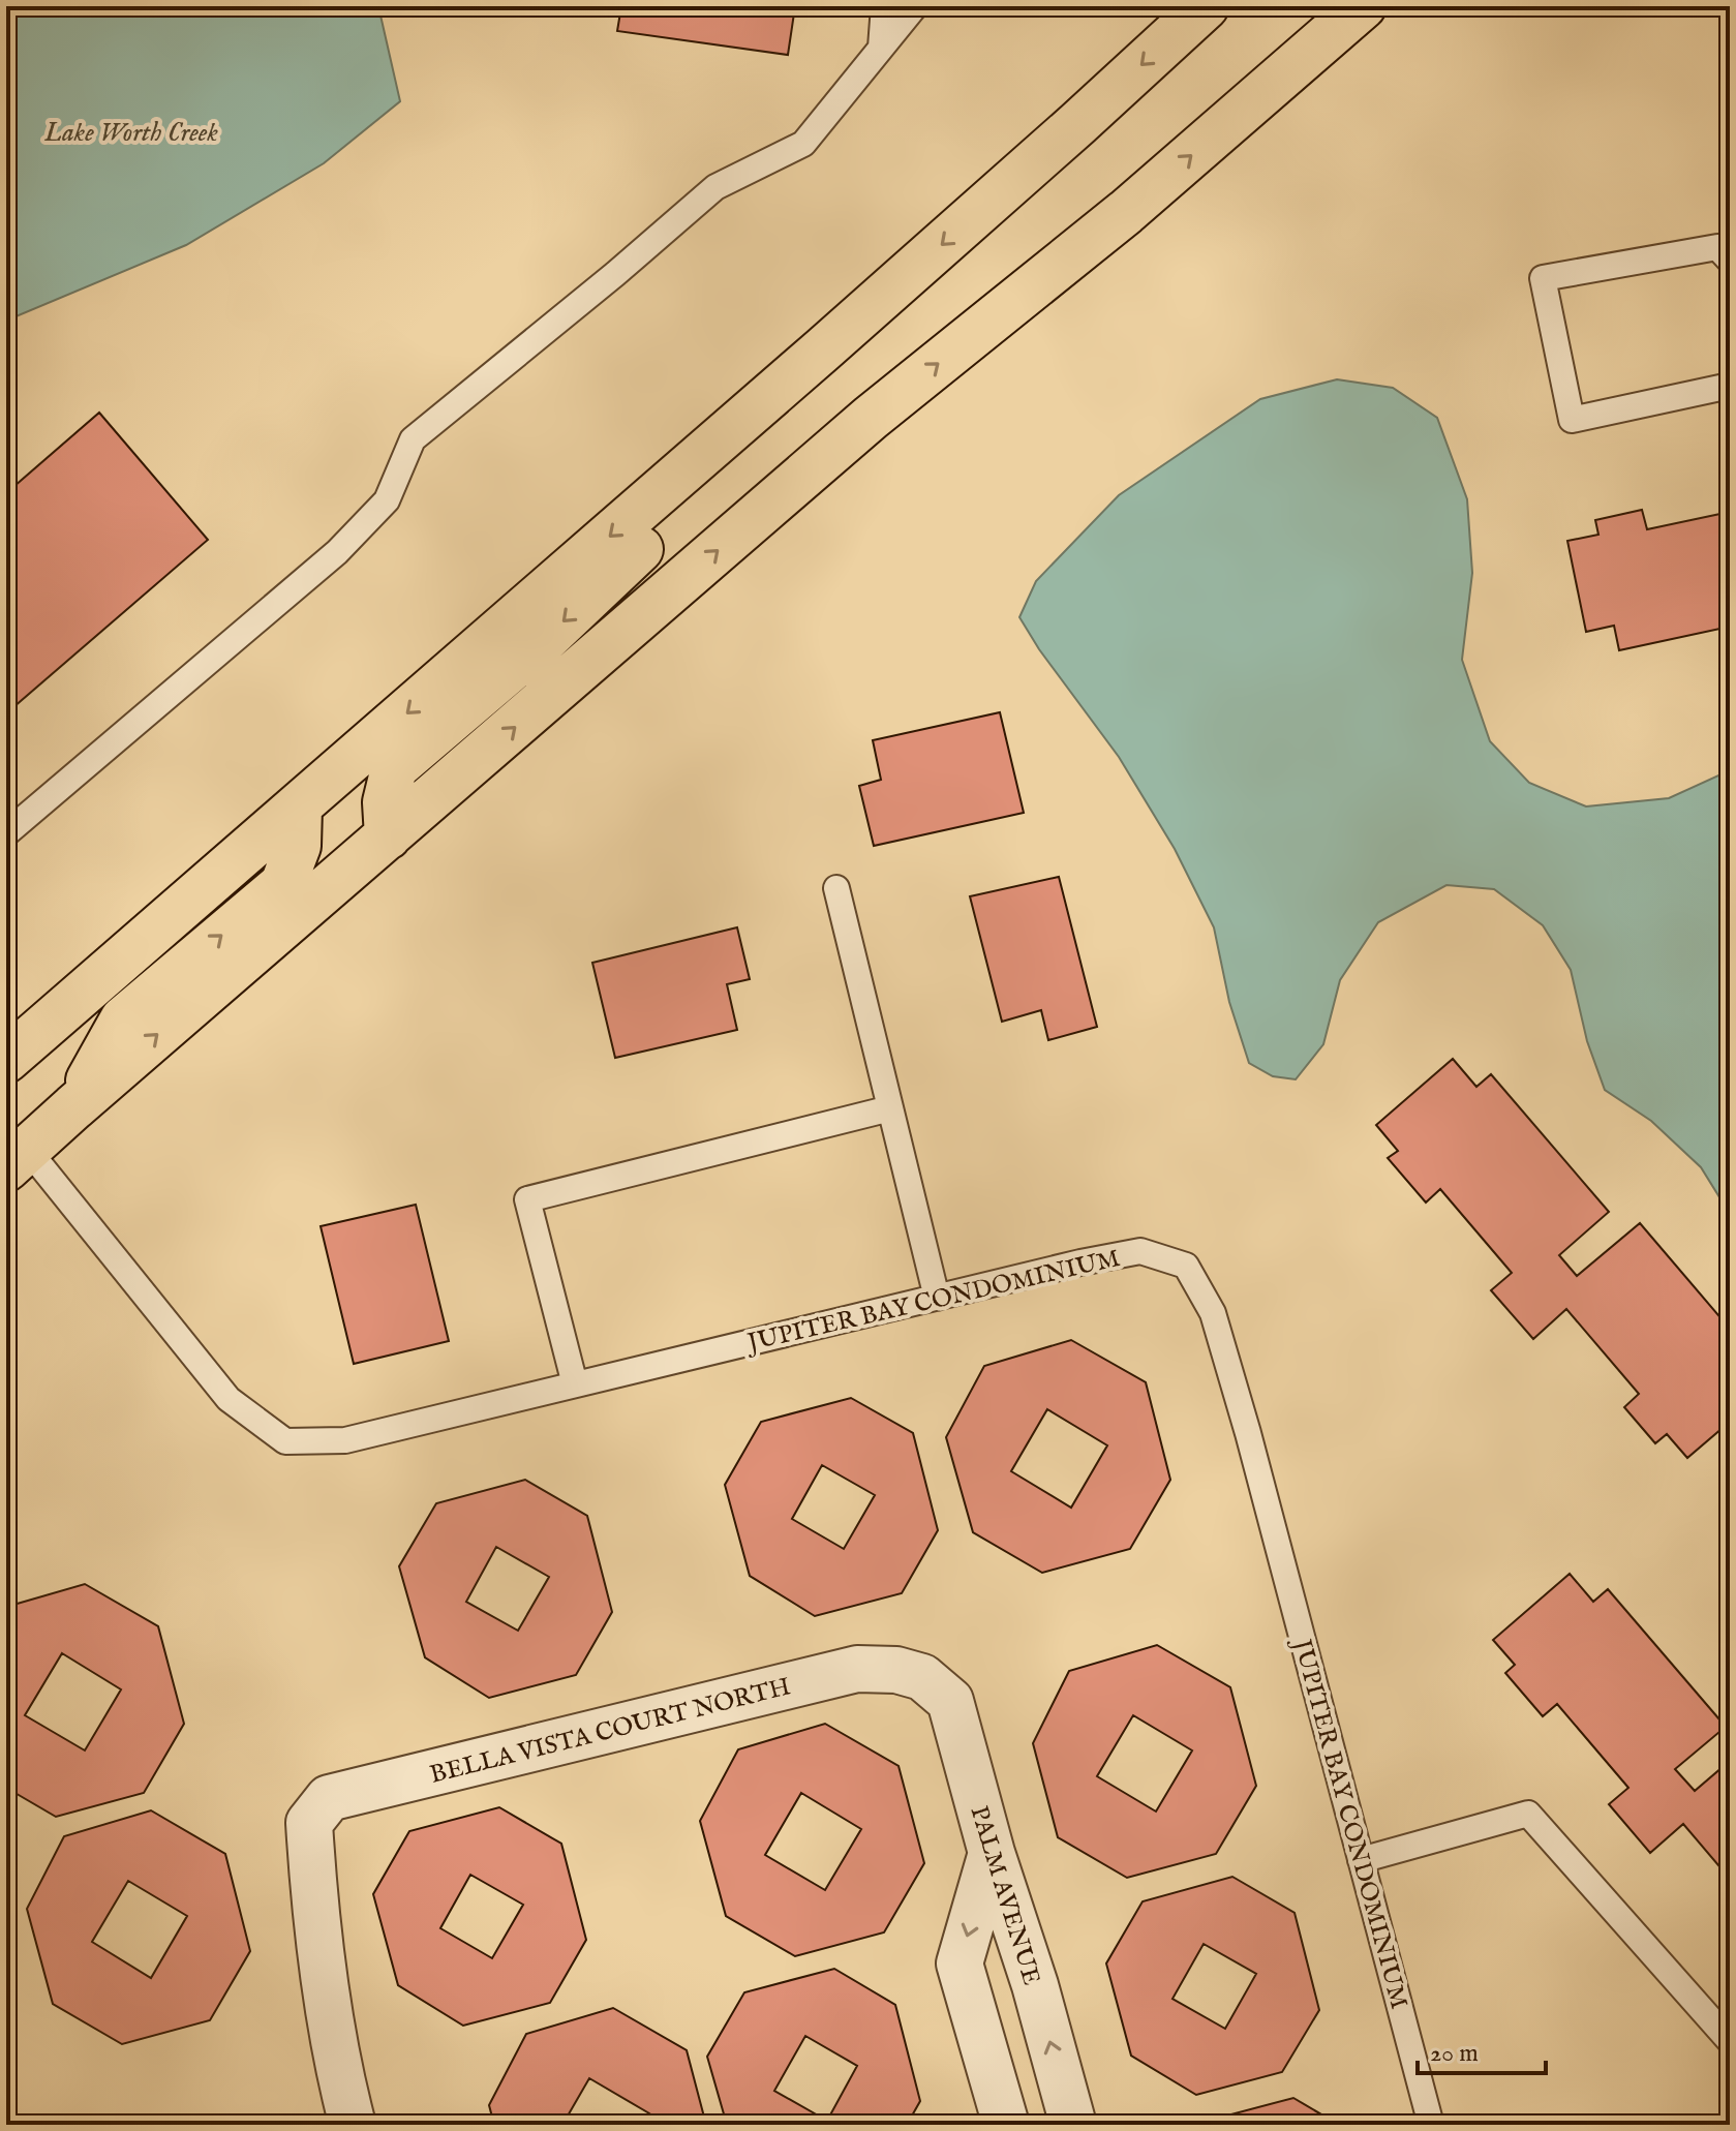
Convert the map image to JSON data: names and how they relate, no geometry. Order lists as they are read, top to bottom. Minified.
{"streets":{"street":["BELLA VISTA COURT NORTH","PALM AVENUE"],"lane":["JUPITER BAY CONDOMINIUM"]},"crossings":[["BELLA VISTA COURT NORTH","PALM AVENUE"]],"water":["Lake Worth Creek"],"scale_bar":"20 m"}
